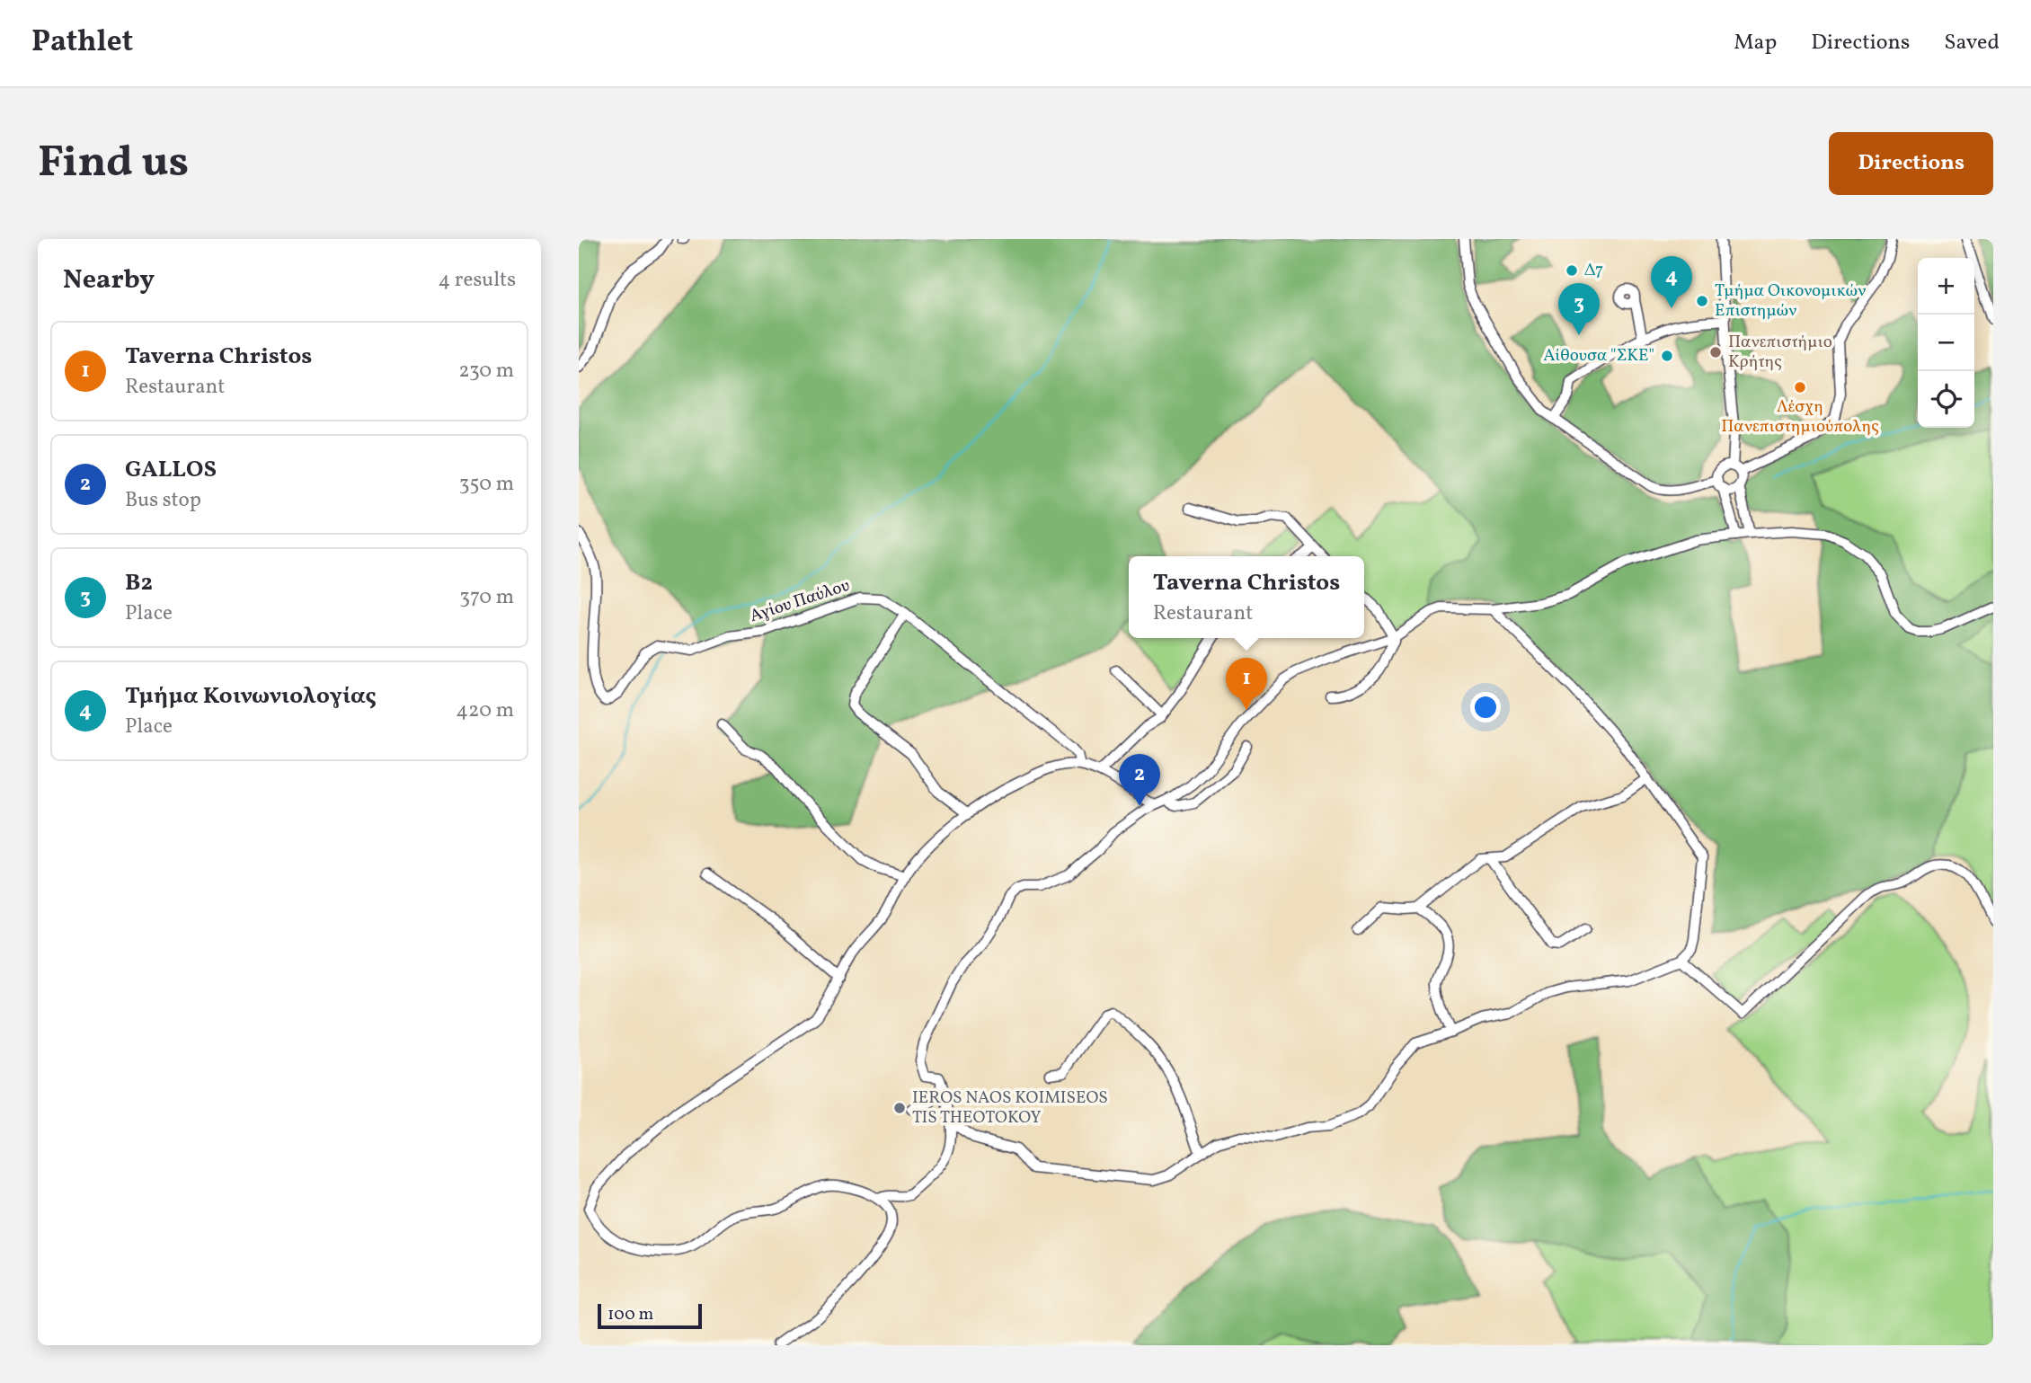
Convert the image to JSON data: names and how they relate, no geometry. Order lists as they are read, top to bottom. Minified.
{"streets":{"street":["Αγίου Παύλου"]},"places":["Δ7","Τμήμα Οικονομικών Επιστημών","Πανεπιστήμιο Κρήτης","Αίθουσα \"ΣΚΕ\"","Λέσχη Πανεπιστημιούπολης","IEROS NAOS KOIMISEOS TIS THEOTOKOY"],"scale_bar":"100 m","page":{"header":"Pathlet","nav":["Map","Directions","Saved"],"buttons":"Directions","title":"Find us","heading":["Nearby","4 results"],"pins":["4","3","1","2"],"map_buttons":["+","−"],"list":[{"mark":"1","name":"Taverna Christos","note":"Restaurant","value":"230 m"},{"mark":"2","name":"GALLOS","note":"Bus stop","value":"350 m"},{"mark":"3","name":"Β2","note":"Place","value":"370 m"},{"mark":"4","name":"Τμήμα Κοινωνιολογίας","note":"Place","value":"420 m"}],"popup":["Taverna Christos","Restaurant"],"scale":"100 m"}}
